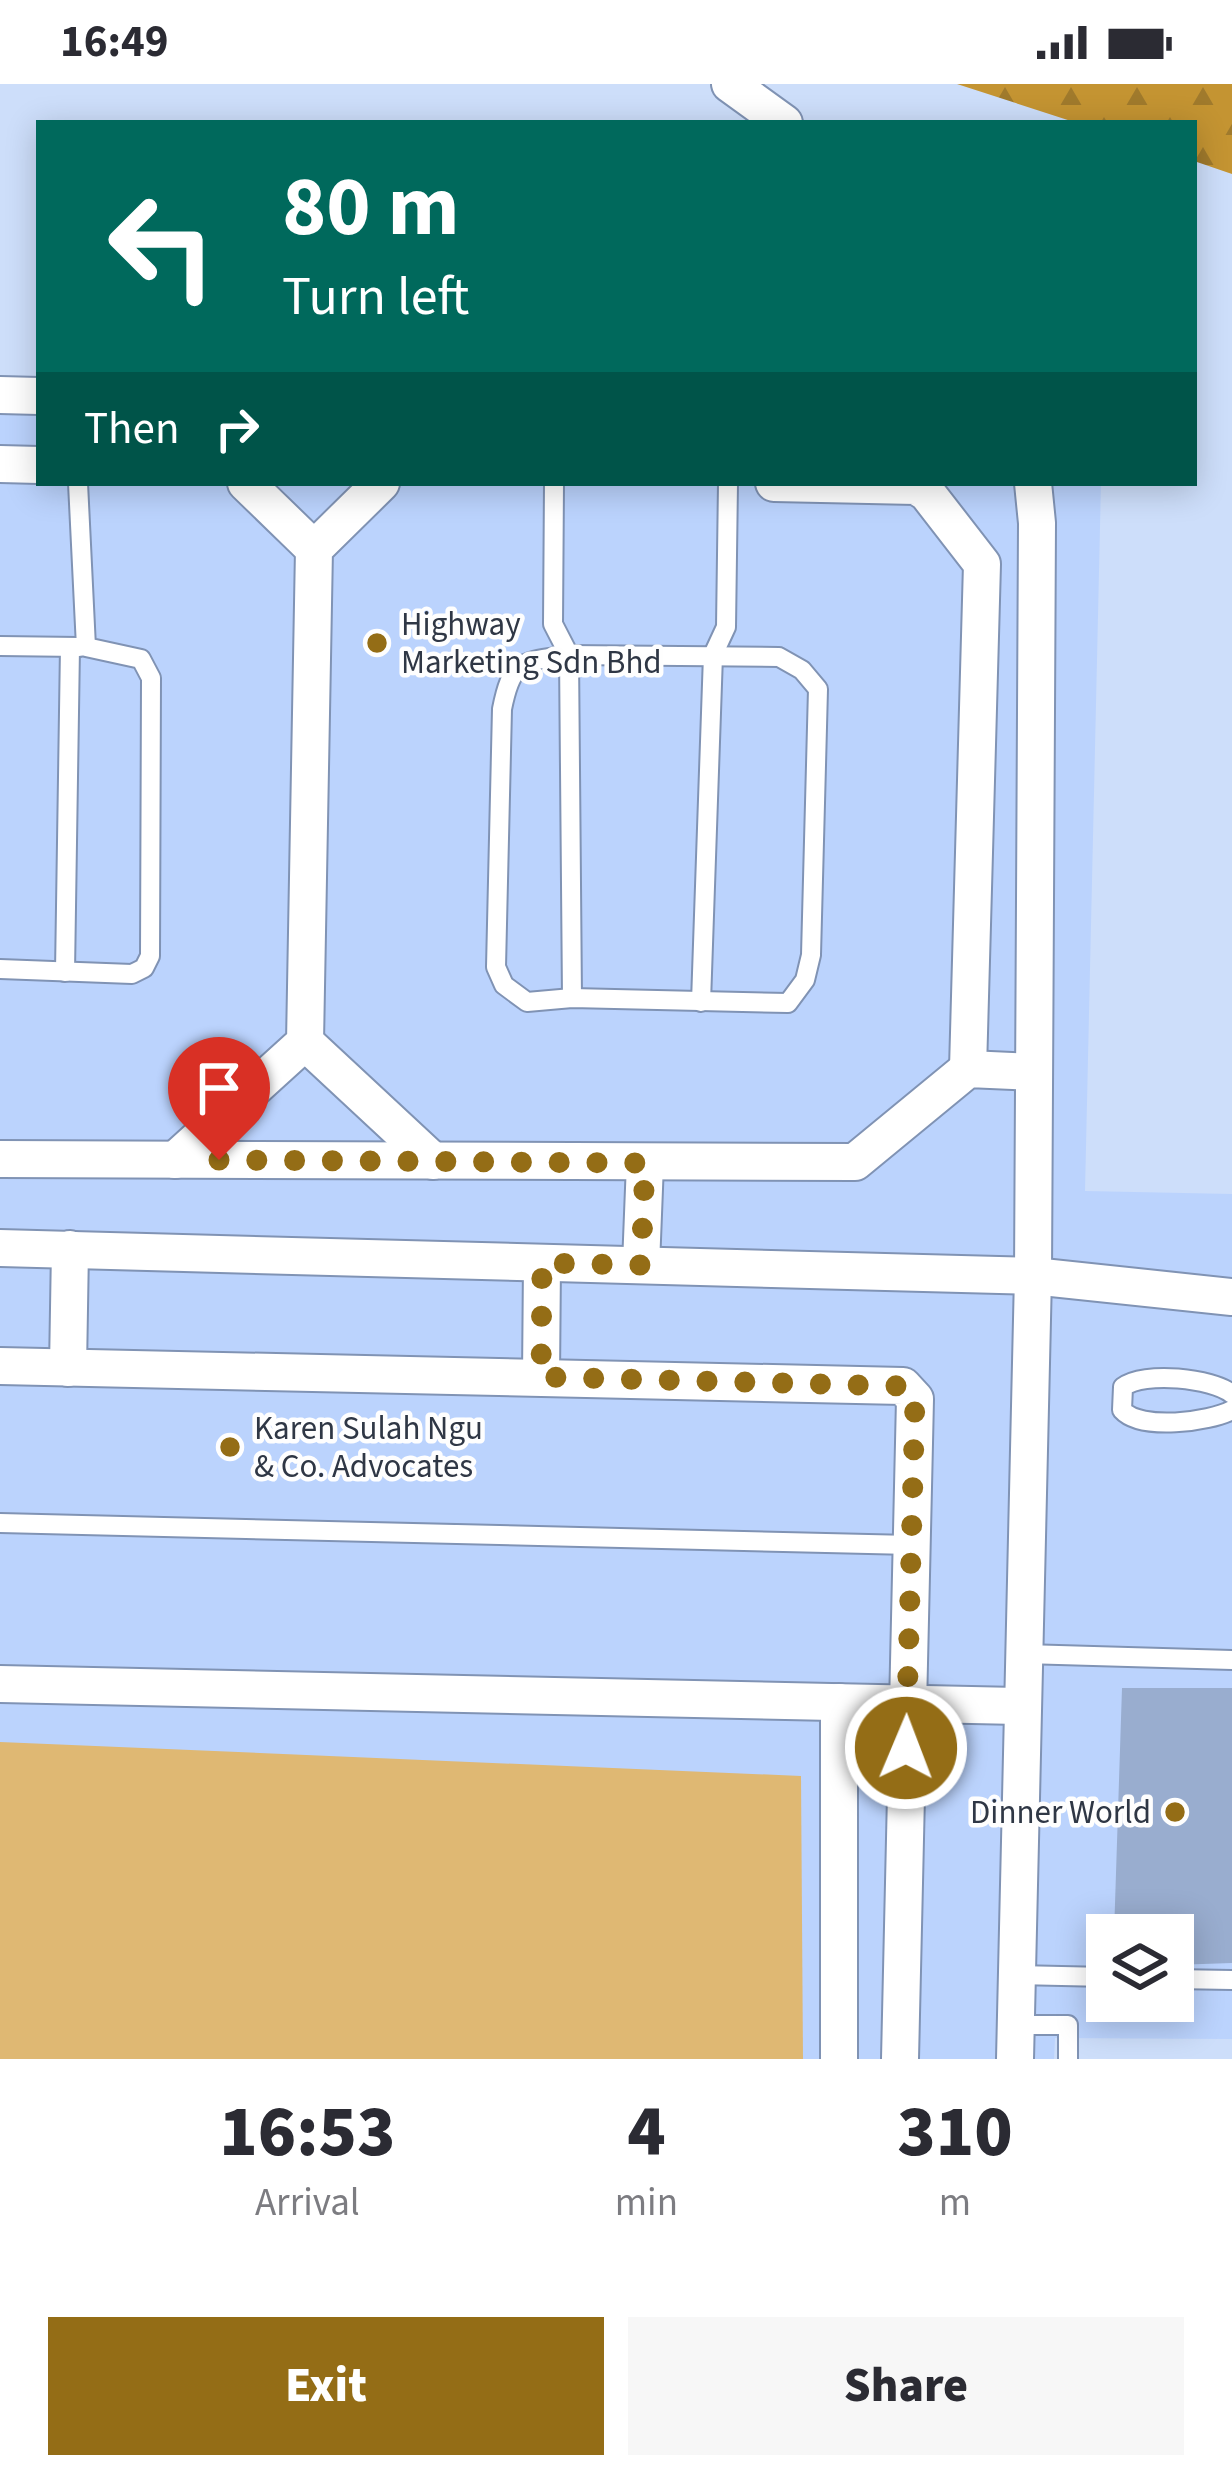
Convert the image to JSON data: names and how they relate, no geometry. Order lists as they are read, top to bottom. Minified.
{"places":["Highway Marketing Sdn Bhd","Karen Sulah Ngu & Co. Advocates","Dinner World"],"page":{"status":"16:49","turn":["80 m","Turn left"],"then":"Then","eta":["16:53","Arrival","4","min","310","m"],"buttons":["Exit","Share"]}}
